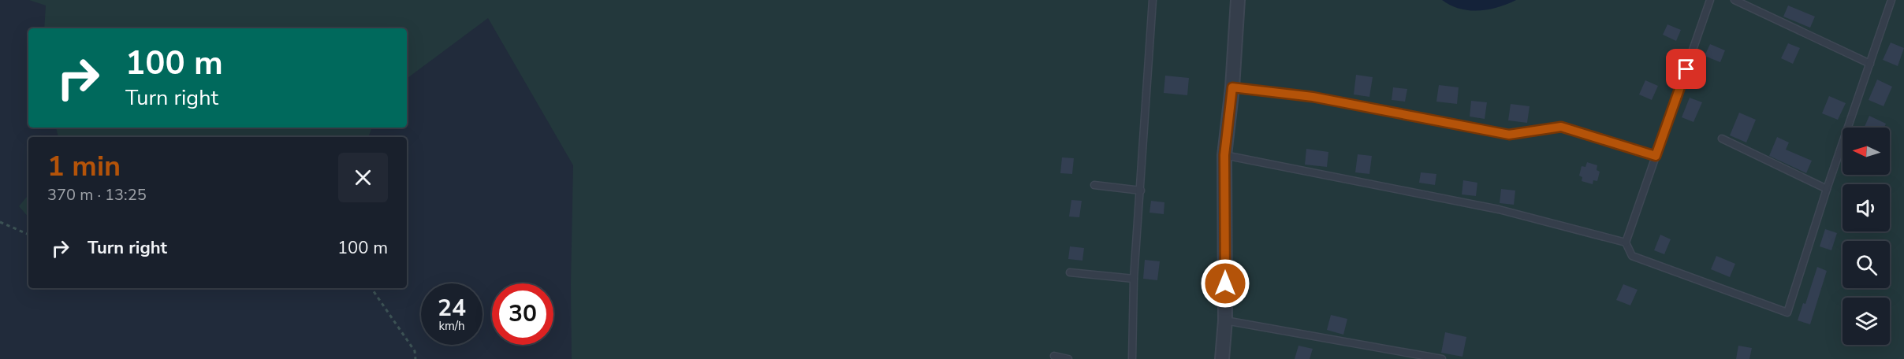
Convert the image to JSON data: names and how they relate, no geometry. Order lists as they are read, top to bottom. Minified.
{"north":"left","page":{"turn":["100 m","Turn right"],"heading":["1 min","370 m · 13:25"],"list":[{"name":"Turn right","value":"100 m"}],"speed":"24 km/h","limit":"30"}}
